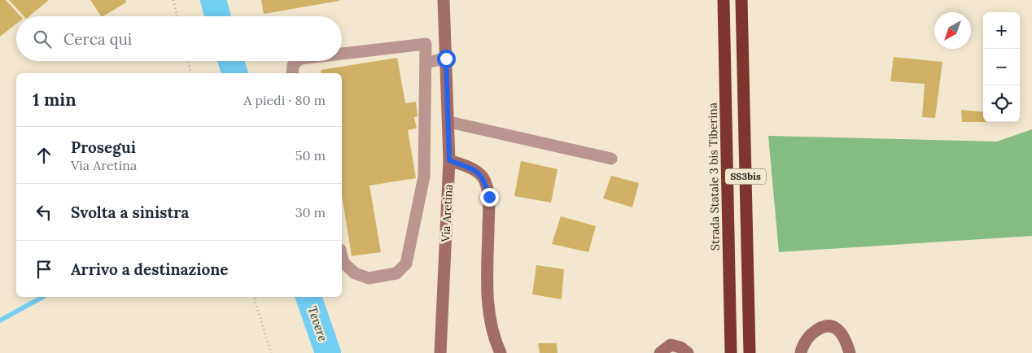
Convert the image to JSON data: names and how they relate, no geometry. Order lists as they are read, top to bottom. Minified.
{"streets":{"highway":["Strada Statale 3 bis Tiberina","SS3bis"],"main road":["Via Aretina"]},"water":["Tevere"],"north":"bottom left","page":{"map_buttons":["+","−"],"search":"Cerca qui","heading":["1 min","A piedi · 80 m"],"list":[["Prosegui","Via Aretina","50 m"],["Svolta a sinistra","30 m"],"Arrivo a destinazione"]}}
